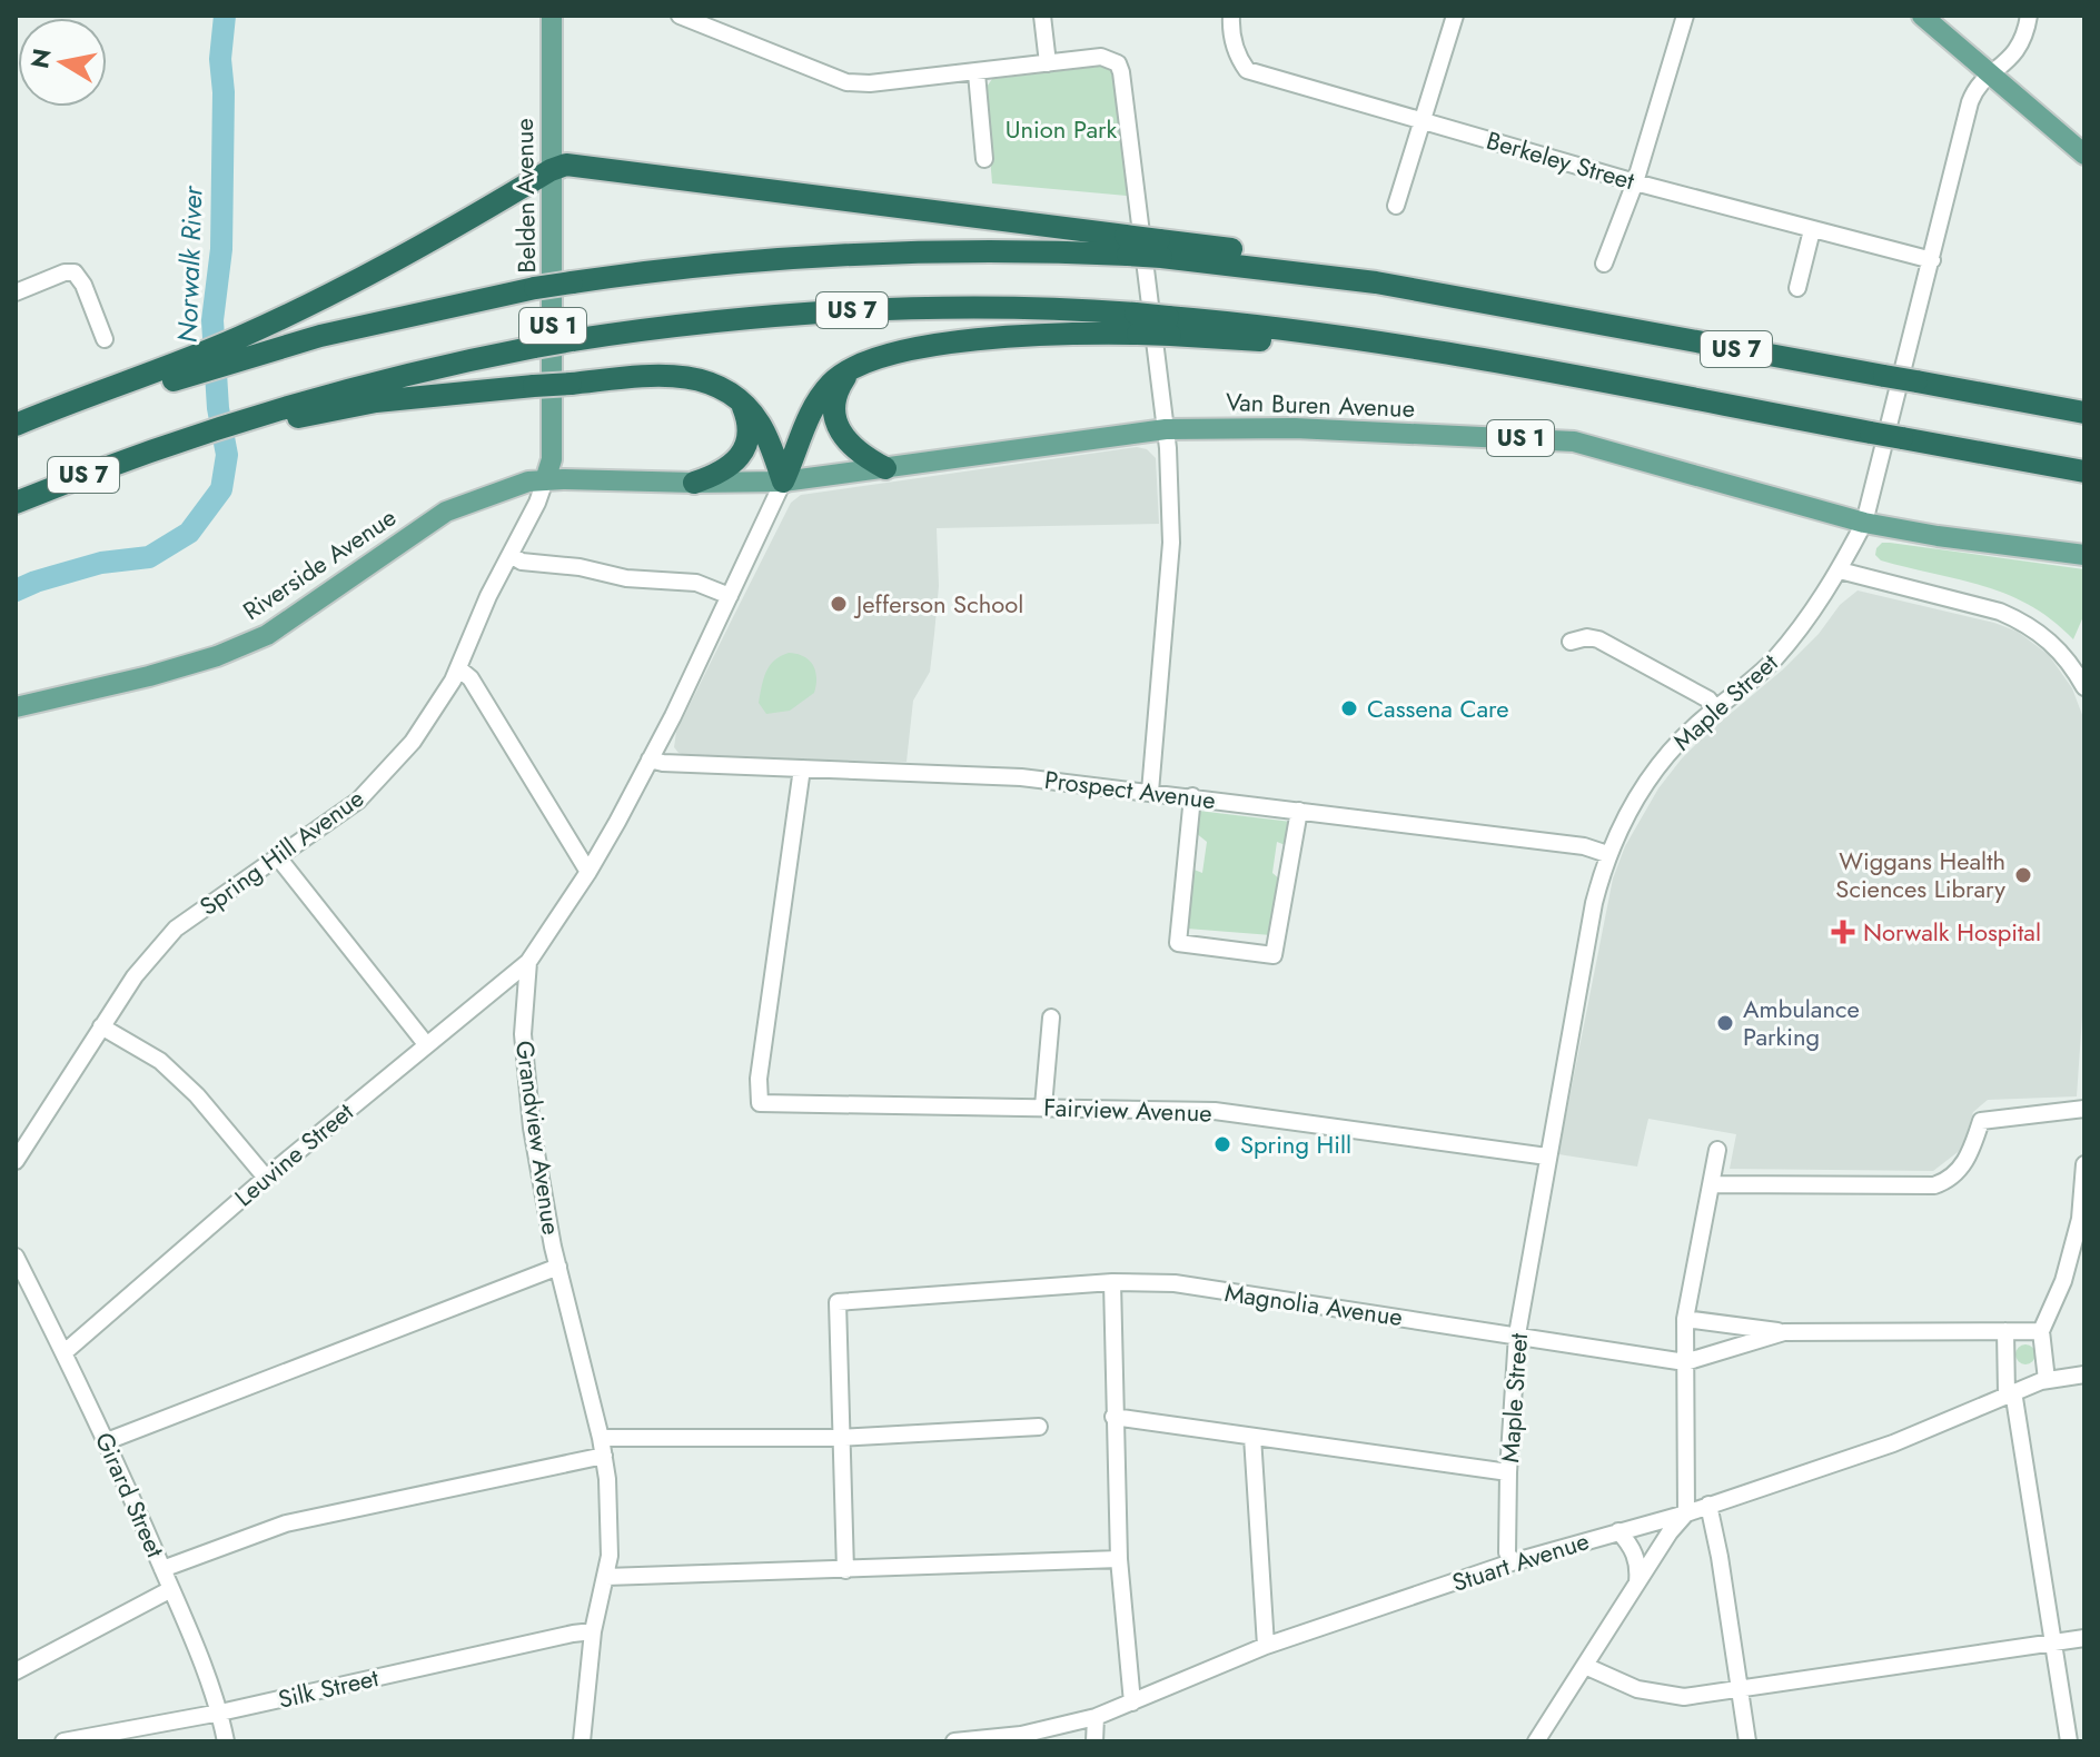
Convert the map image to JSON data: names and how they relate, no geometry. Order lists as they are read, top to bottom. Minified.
{"streets":{"highway":["US 7"],"main road":["Belden Avenue","US 1","Van Buren Avenue","Riverside Avenue"],"street":["Berkeley Street","Maple Street","Prospect Avenue","Spring Hill Avenue","Fairview Avenue","Grandview Avenue","Leuvine Street","Magnolia Avenue","Girard Street","Stuart Avenue","Silk Street"]},"crossings":[["Berkeley Street","Maple Street"],["Belden Avenue","Van Buren Avenue"],["Belden Avenue","Riverside Avenue"],["Belden Avenue","Spring Hill Avenue"],["Van Buren Avenue","Riverside Avenue"],["Van Buren Avenue","Maple Street"],["Van Buren Avenue","Spring Hill Avenue"],["Van Buren Avenue","Grandview Avenue"],["Riverside Avenue","Spring Hill Avenue"],["Maple Street","Prospect Avenue"],["Maple Street","Fairview Avenue"],["Maple Street","Magnolia Avenue"],["Maple Street","Stuart Avenue"],["Prospect Avenue","Fairview Avenue"],["Prospect Avenue","Grandview Avenue"],["Grandview Avenue","Leuvine Street"],["Grandview Avenue","Silk Street"],["Leuvine Street","Girard Street"],["Girard Street","Silk Street"]],"water":["Norwalk River"],"parks":["Union Park"],"places":{"other":["Jefferson School","Cassena Care","Wiggans Health Sciences Library","Ambulance Parking","Spring Hill"],"health":["Norwalk Hospital"]},"north":"left"}
